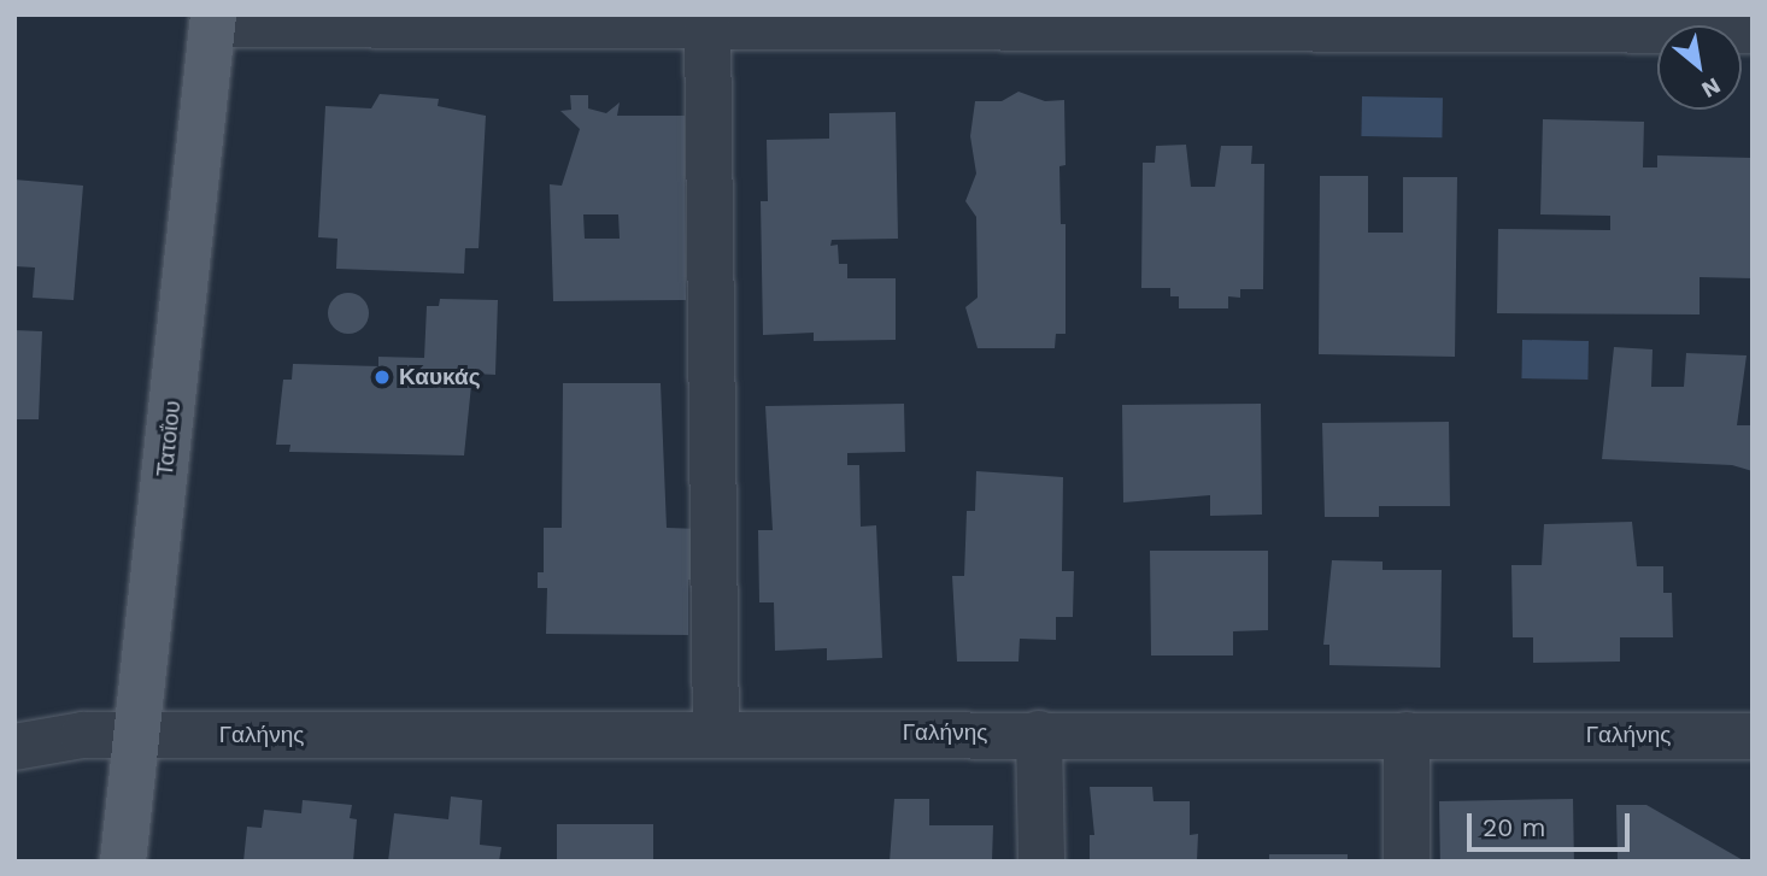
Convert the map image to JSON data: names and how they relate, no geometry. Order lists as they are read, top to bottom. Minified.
{"streets":{"main road":["Τατοΐου"],"street":["Γαλήνης"]},"crossings":[["Τατοΐου","Γαλήνης"]],"places":["Καυκάς"],"scale_bar":"20 m","north":"bottom right"}
